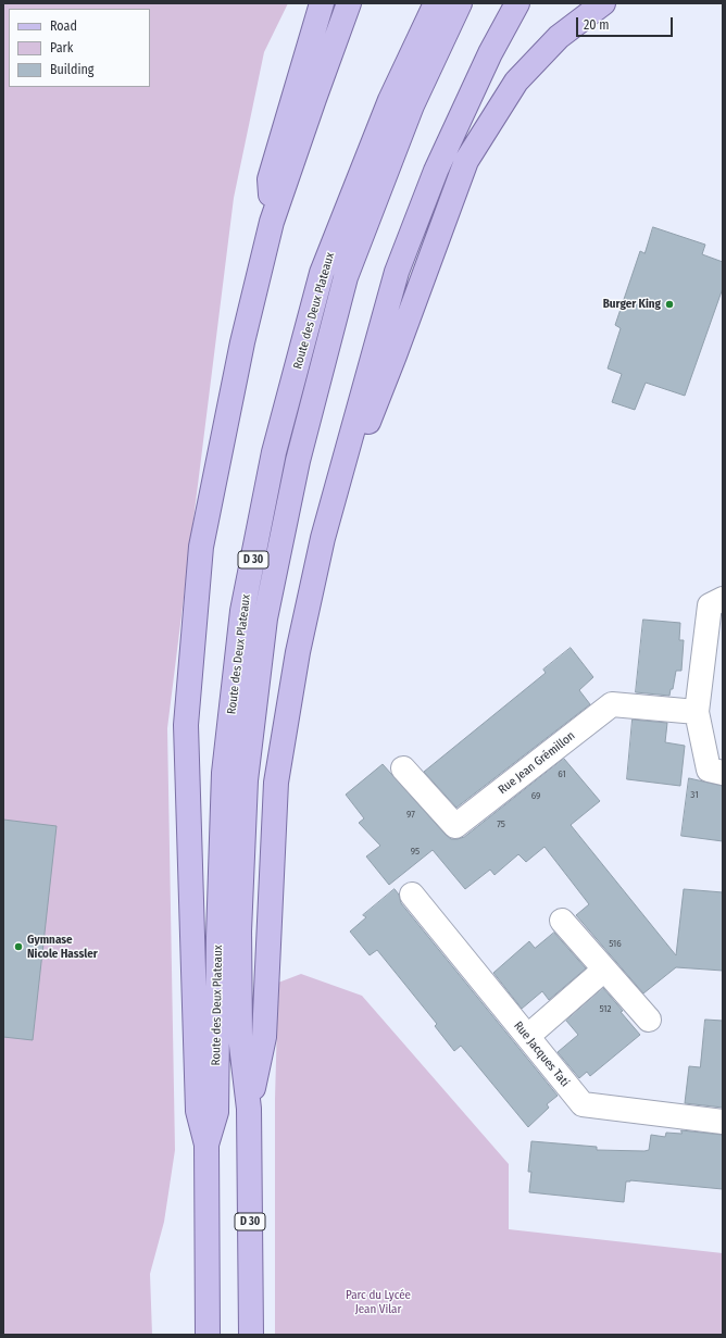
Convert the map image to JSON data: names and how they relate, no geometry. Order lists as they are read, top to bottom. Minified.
{"streets":{"main road":["Route des Deux Plateaux","D 30"],"street":["Rue Jean Grémillon","Rue Jacques Tati"]},"parks":["Parc du Lycée Jean Vilar"],"places":["Burger King","Gymnase Nicole Hassler"],"house_numbers":["61","31","69","97","75","95","516","512"],"legend":["Road","Park","Building"],"scale_bar":"20 m"}
